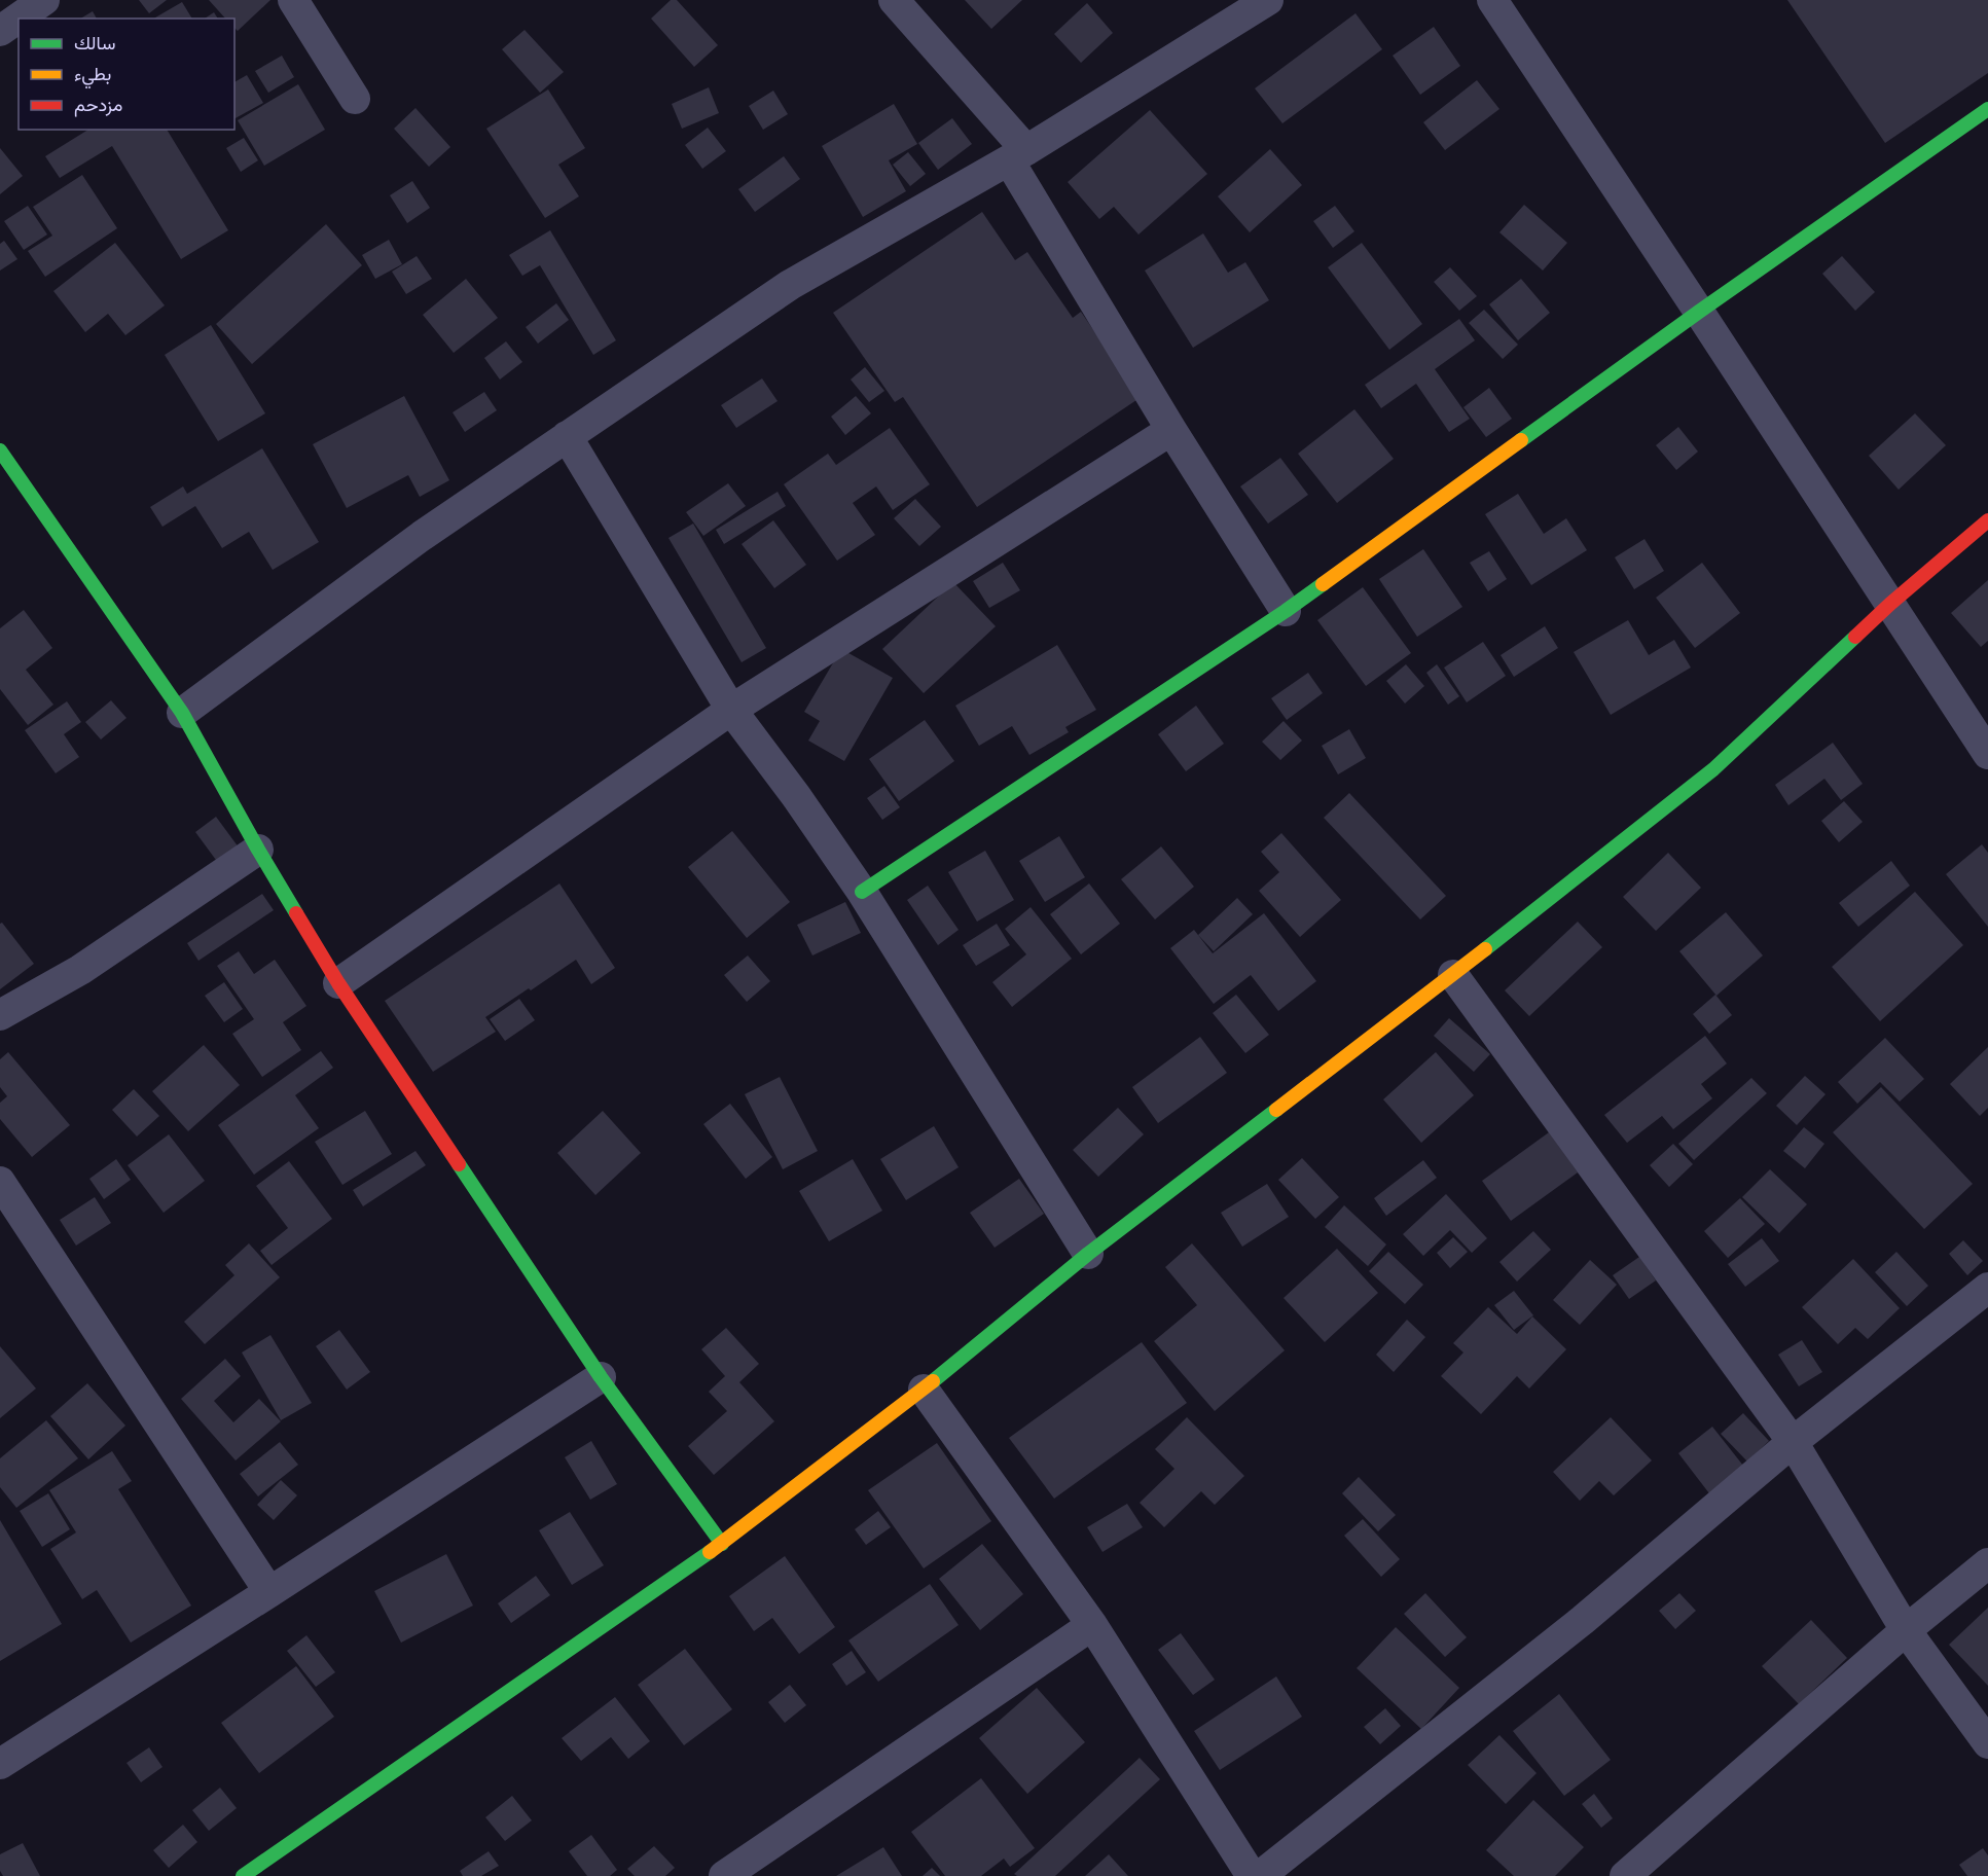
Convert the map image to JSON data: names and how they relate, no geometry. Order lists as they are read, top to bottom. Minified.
{"legend":["سالك","بطيء","مزدحم"]}
